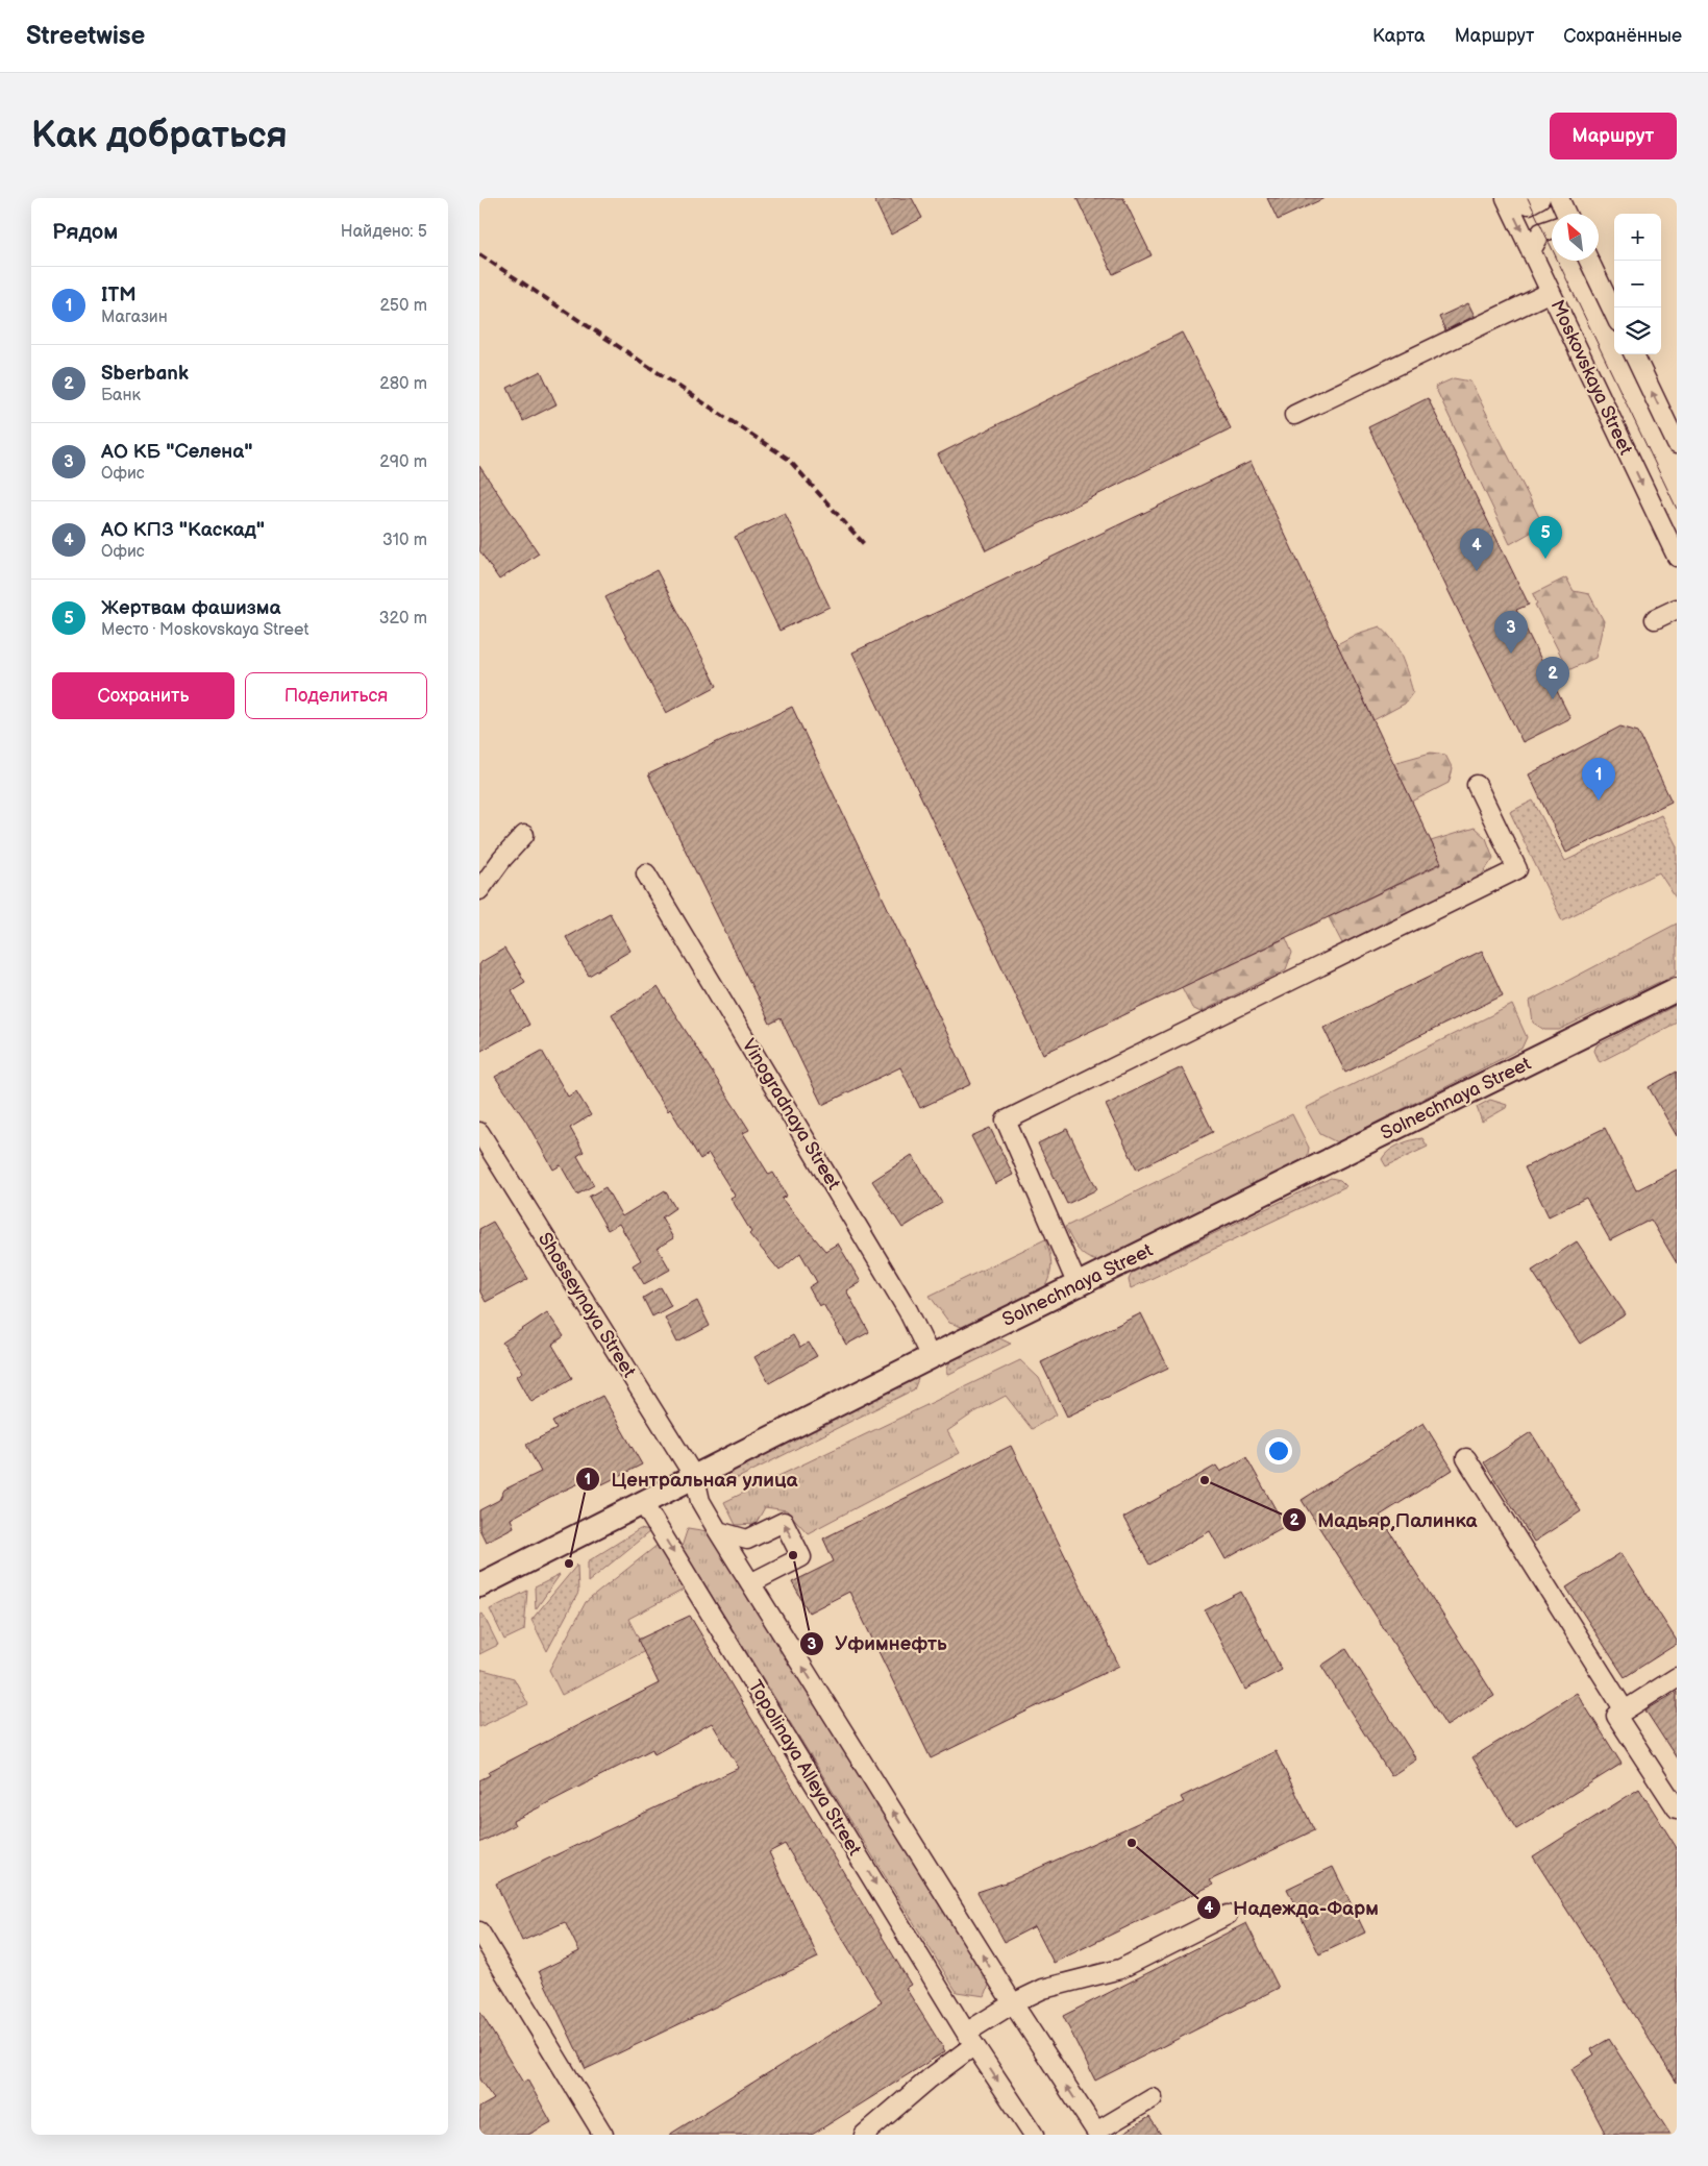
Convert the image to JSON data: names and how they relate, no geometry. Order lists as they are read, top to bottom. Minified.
{"streets":{"main road":["Solnechnaya Street"],"street":["Moskovskaya Street","Vinogradnaya Street","Shosseynaya Street","Topolinaya Alleya Street"]},"crossings":[["Solnechnaya Street","Vinogradnaya Street"],["Solnechnaya Street","Shosseynaya Street"],["Solnechnaya Street","Topolinaya Alleya Street"]],"places":["Мадьяр,Палинка","Уфимнефть","Центральная улица","Надежда-Фарм"],"north":"top left","page":{"header":"Streetwise","nav":["Карта","Маршрут","Сохранённые"],"buttons":["Маршрут",["Сохранить","Поделиться"]],"title":"Как добраться","heading":["Рядом","Найдено: 5"],"map_buttons":["+","−"],"list":[{"mark":"1","name":"ITM","note":"Магазин","value":"250 m"},{"mark":"2","name":"Sberbank","note":"Банк","value":"280 m"},{"mark":"3","name":"АО КБ \"Селена\"","note":"Офис","value":"290 m"},{"mark":"4","name":"АО КПЗ \"Каскад\"","note":"Офис","value":"310 m"},{"mark":"5","name":"Жертвам фашизма","note":"Место · Moskovskaya Street","value":"320 m"}],"pins":["5","4","3","2","1"]}}
